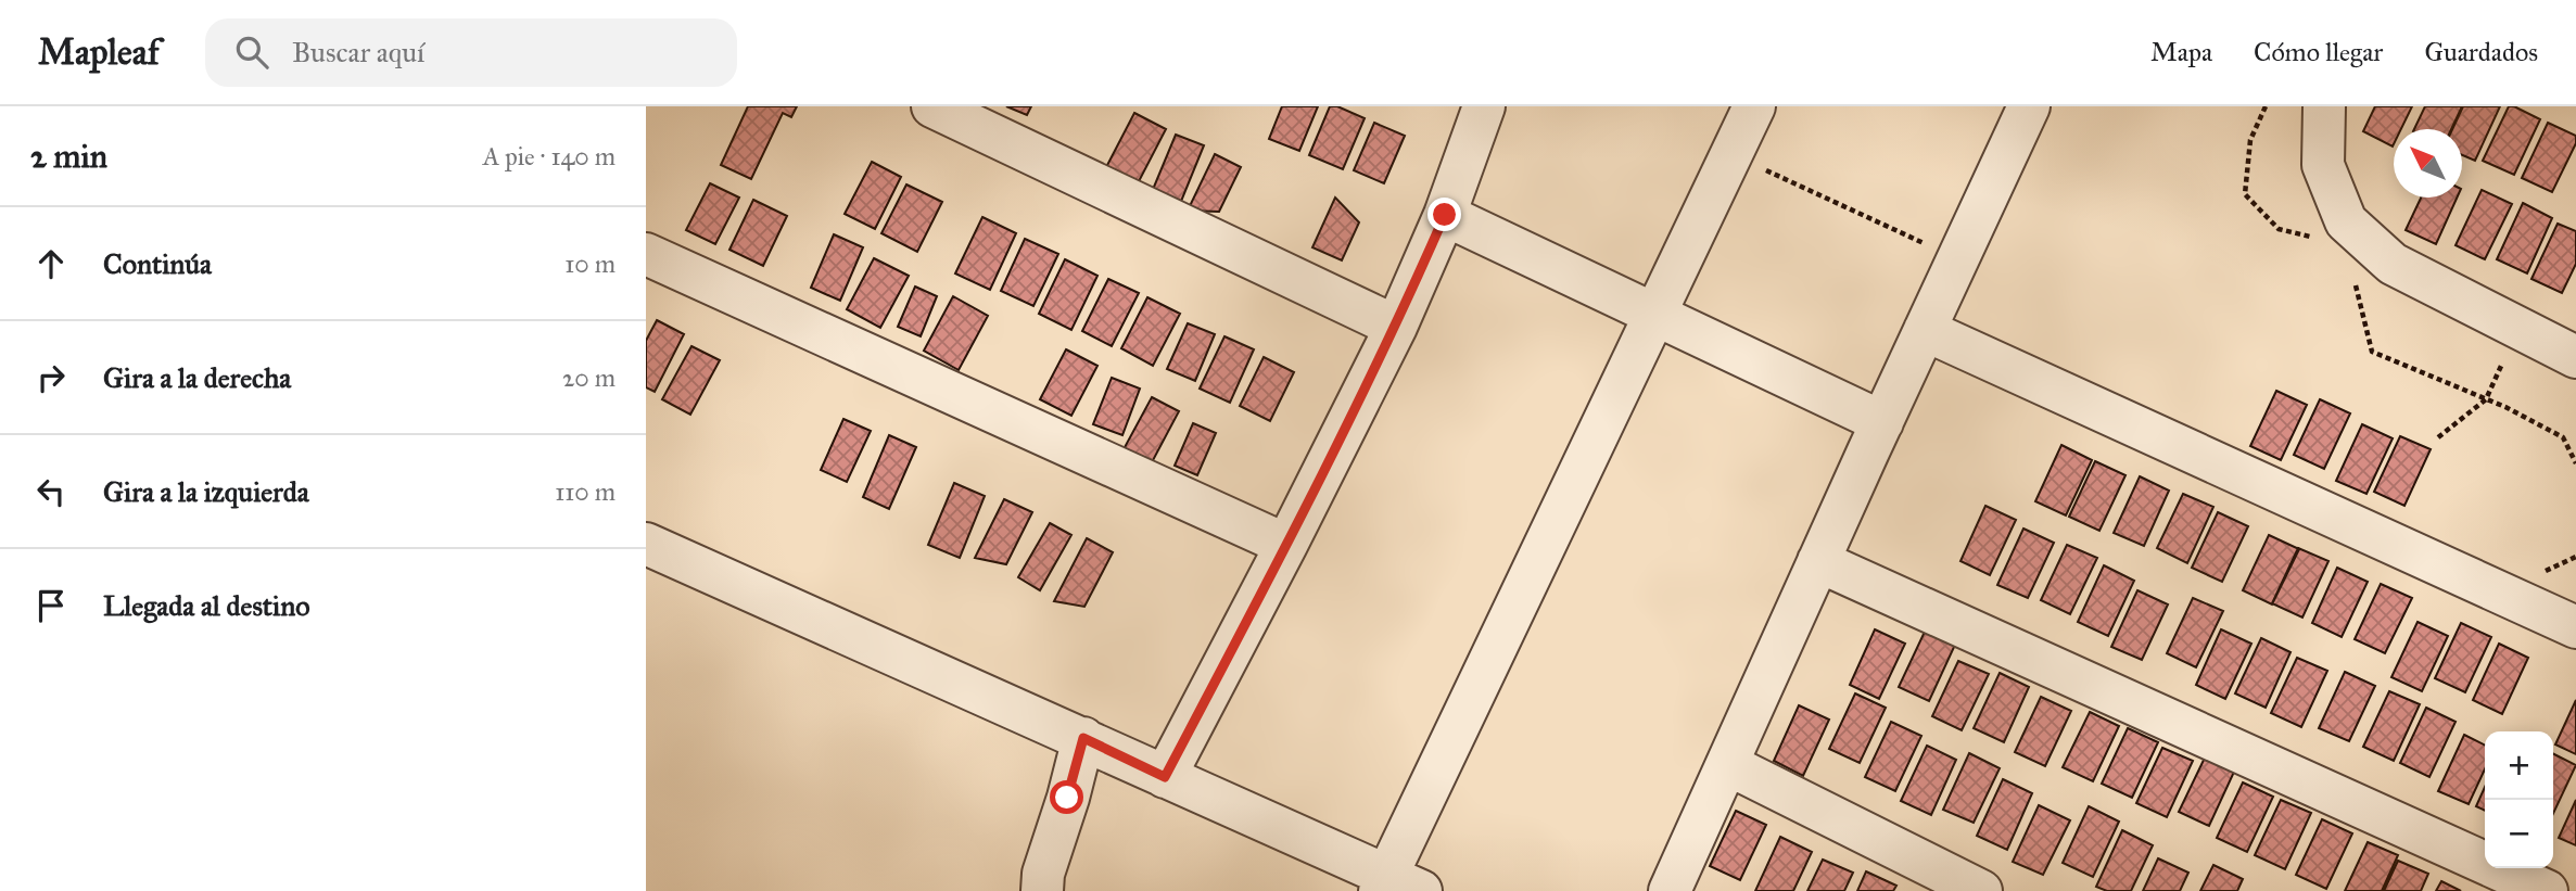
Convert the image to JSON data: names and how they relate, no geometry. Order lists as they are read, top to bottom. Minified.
{"north":"top left","page":{"header":"Mapleaf","search":"Buscar aquí","nav":["Mapa","Cómo llegar","Guardados"],"heading":["2 min","A pie · 140 m"],"list":[["Continúa","10 m"],["Gira a la derecha","20 m"],["Gira a la izquierda","110 m"],"Llegada al destino"],"map_buttons":["+","−"]}}
